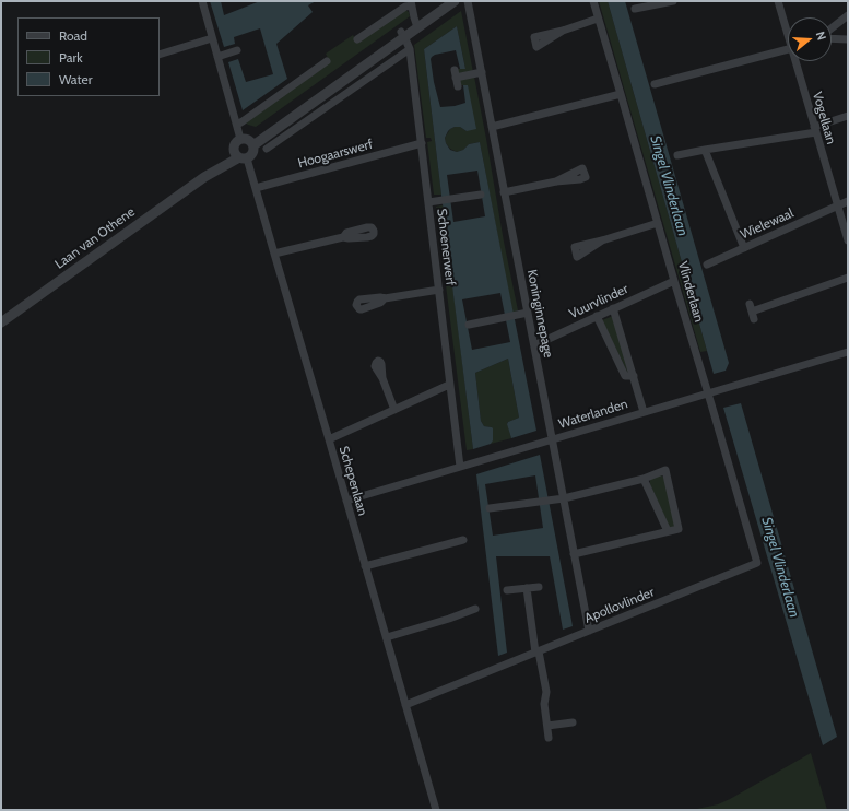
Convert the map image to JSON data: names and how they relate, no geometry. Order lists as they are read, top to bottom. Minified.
{"streets":{"street":["Vogellaan","Hoogaarswerf","Wielewaal","Laan van Othene","Schoenerwerf","Vlinderlaan","Vuurvlinder","Koninginnepage","Waterlanden","Schepenlaan","Apollovlinder"]},"crossings":[["Vogellaan","Wielewaal"],["Hoogaarswerf","Schoenerwerf"],["Hoogaarswerf","Schepenlaan"],["Laan van Othene","Schepenlaan"],["Schoenerwerf","Waterlanden"],["Vlinderlaan","Vuurvlinder"],["Vlinderlaan","Waterlanden"],["Vlinderlaan","Apollovlinder"],["Vuurvlinder","Koninginnepage"],["Koninginnepage","Waterlanden"],["Koninginnepage","Apollovlinder"],["Waterlanden","Schepenlaan"],["Schepenlaan","Apollovlinder"]],"water":["Singel Vlinderlaan"],"legend":["Road","Park","Water"],"north":"right"}
